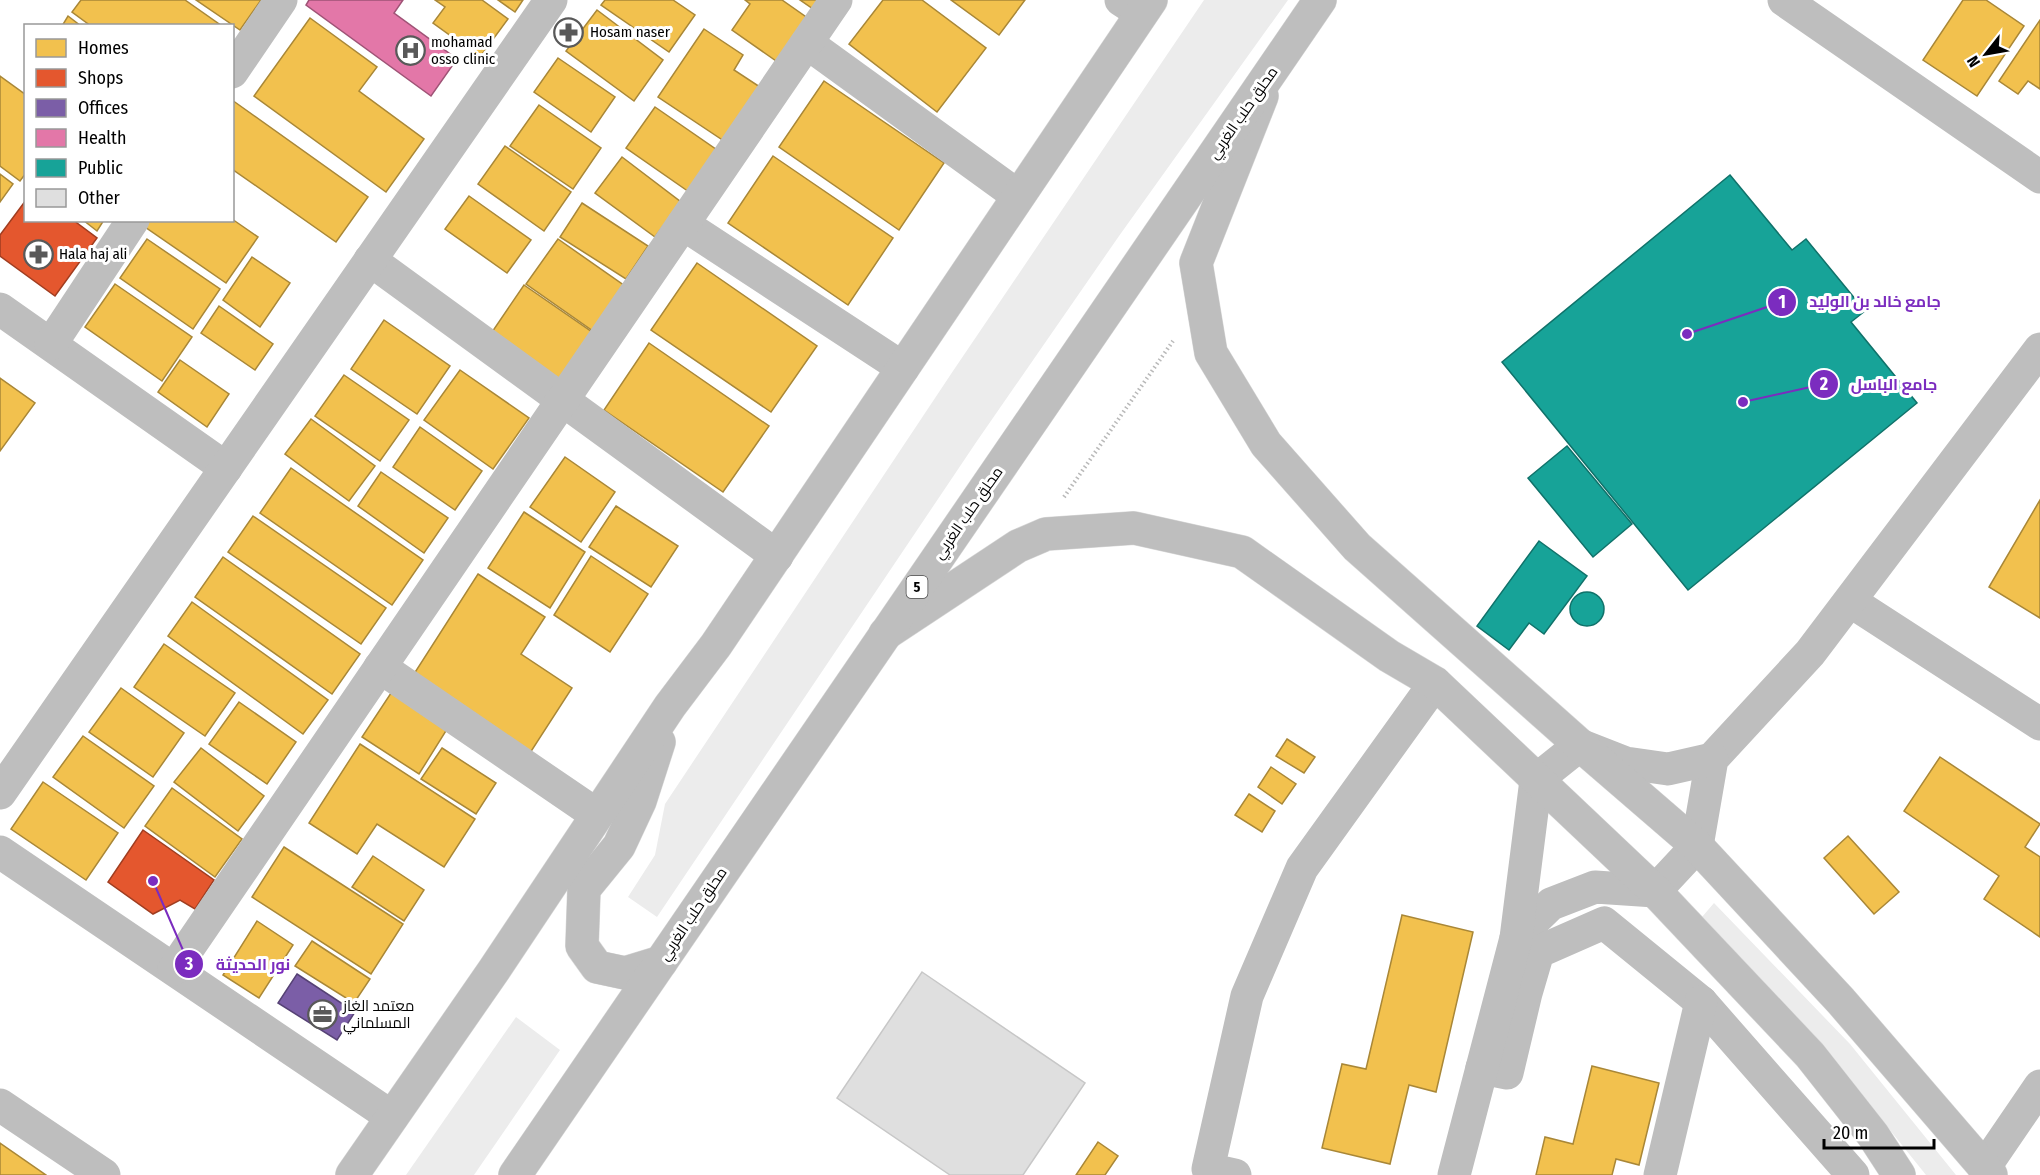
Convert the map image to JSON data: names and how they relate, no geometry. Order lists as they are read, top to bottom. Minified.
{"streets":{"main road":["محلق حلب الغربي","5"]},"places":{"pharmacy":["Hosam naser","Hala haj ali"],"hospital":["mohamad osso clinic"],"other":["جامع خالد بن الوليد","جامع الباسل","نور الحديثة"],"office":["معتمد الغاز المسلماني"]},"legend":["Homes","Shops","Offices","Health","Public","Other"],"scale_bar":"20 m","north":"bottom left"}
